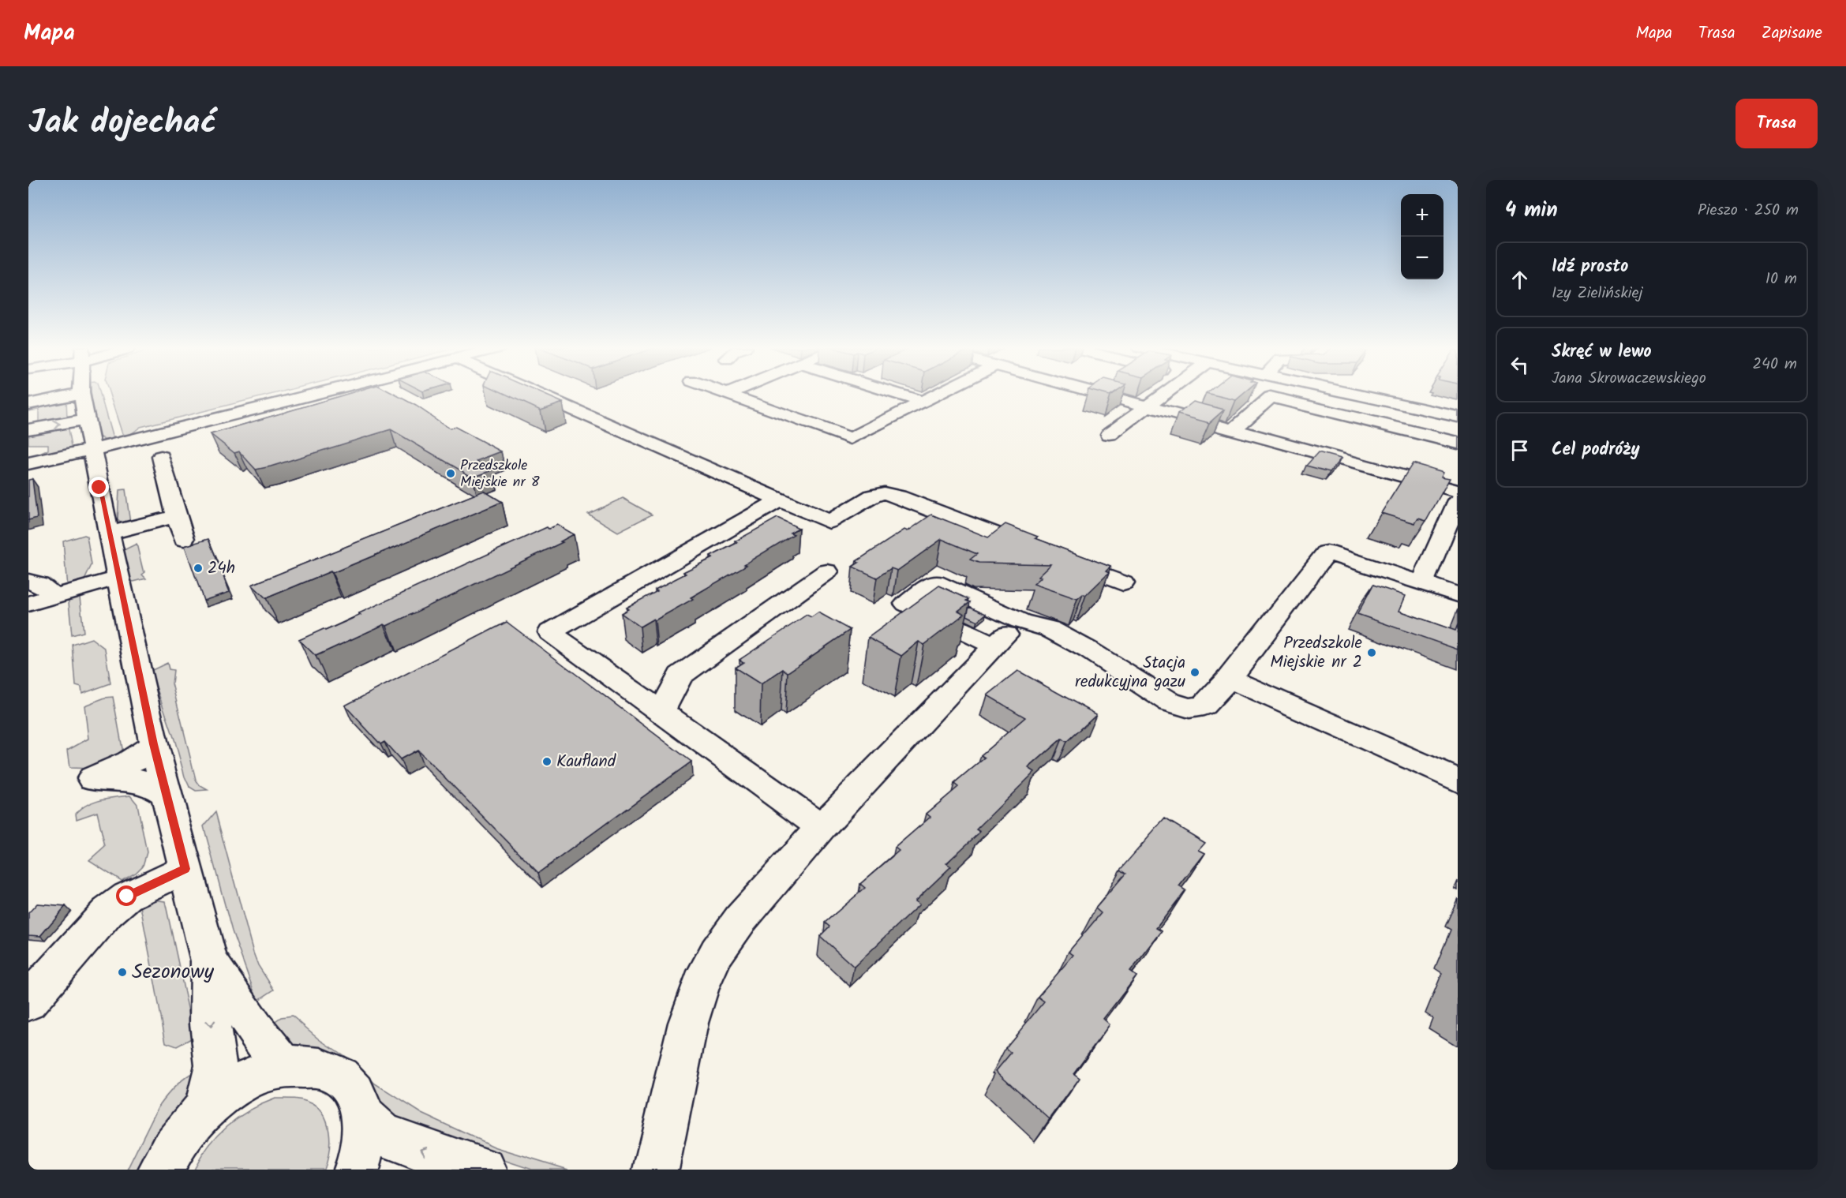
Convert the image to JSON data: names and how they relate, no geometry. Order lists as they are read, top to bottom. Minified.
{"places":["Przedszkole Miejskie nr 8","24h","Przedszkole Miejskie nr 2","Stacja redukcyjna gazu","Kaufland","Sezonowy"],"page":{"header":"Mapa","nav":["Mapa","Trasa","Zapisane"],"title":"Jak dojechać","buttons":"Trasa","heading":["4 min","Pieszo · 250 m"],"map_buttons":["+","−"],"list":[["Idź prosto","Izy Zielińskiej","10 m"],["Skręć w lewo","Jana Skrowaczewskiego","240 m"],"Cel podróży"]}}
